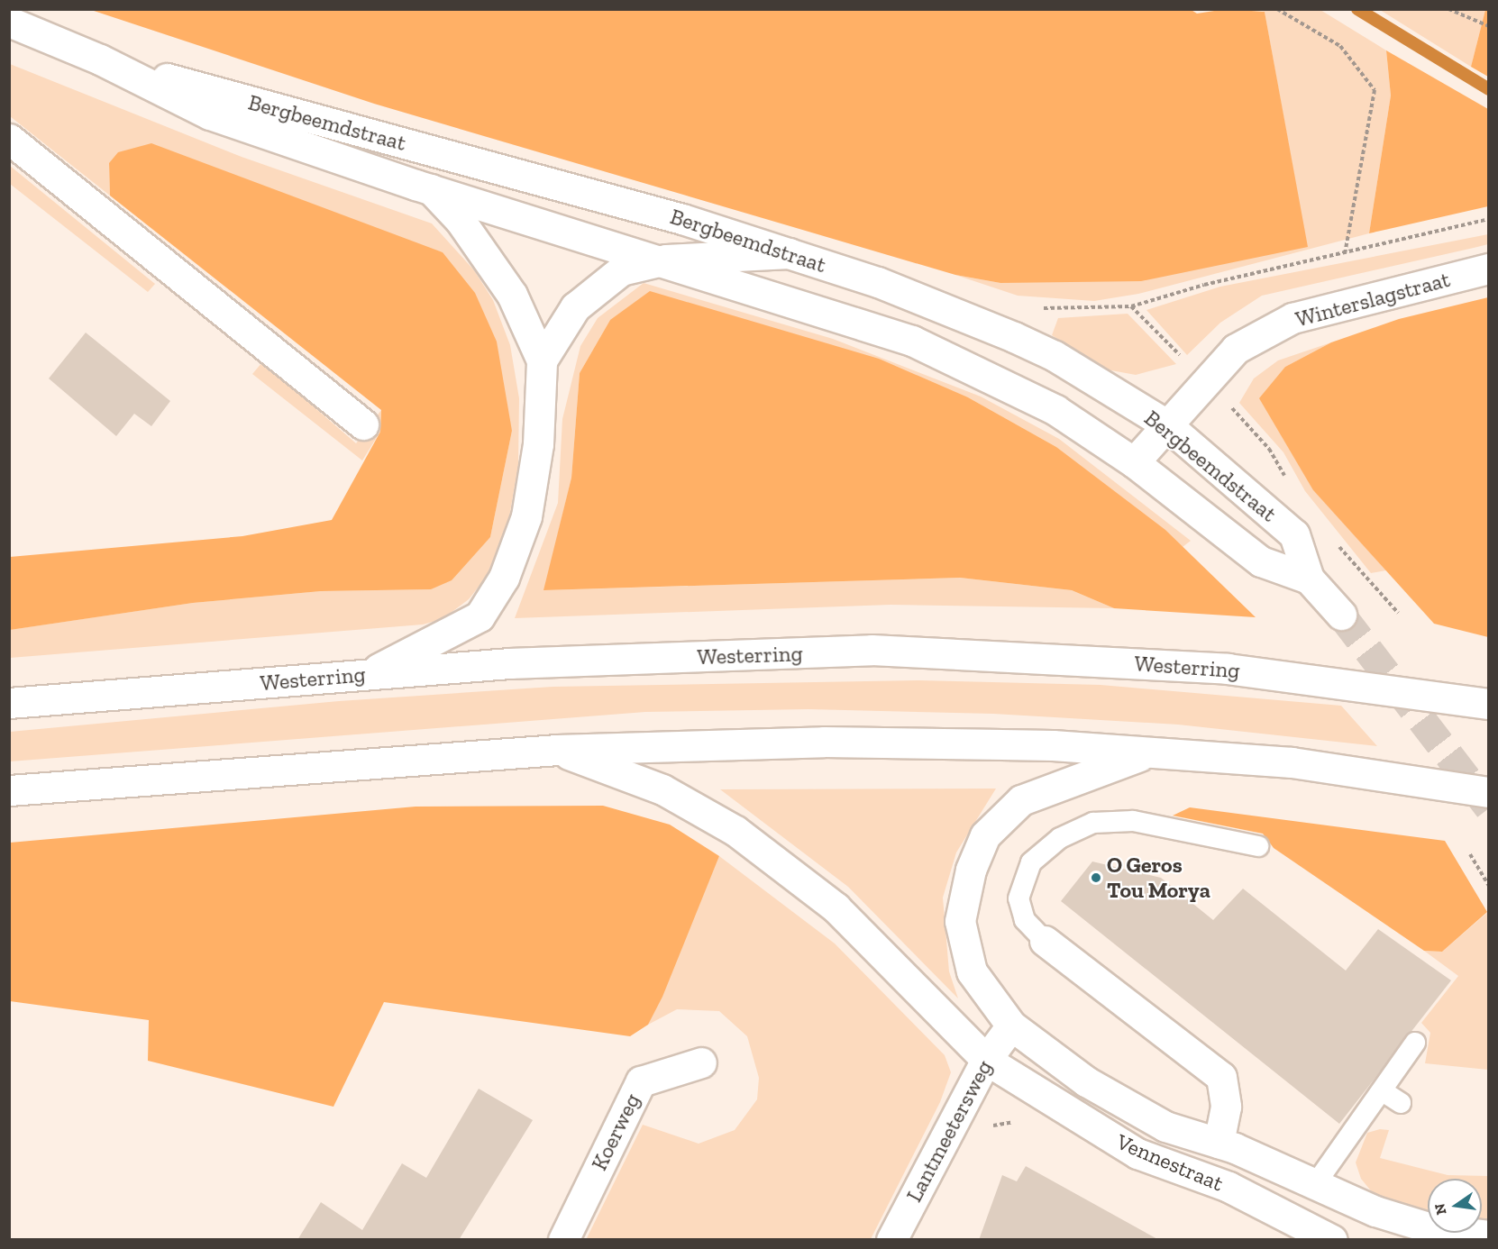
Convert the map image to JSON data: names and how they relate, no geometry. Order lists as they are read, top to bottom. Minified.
{"streets":{"main road":["Bergbeemdstraat","Winterslagstraat","Westerring","Lantmeetersweg","Koerweg","Vennestraat"]},"crossings":[["Bergbeemdstraat","Winterslagstraat"],["Lantmeetersweg","Vennestraat"]],"places":["O Geros Tou Morya"],"north":"left"}
